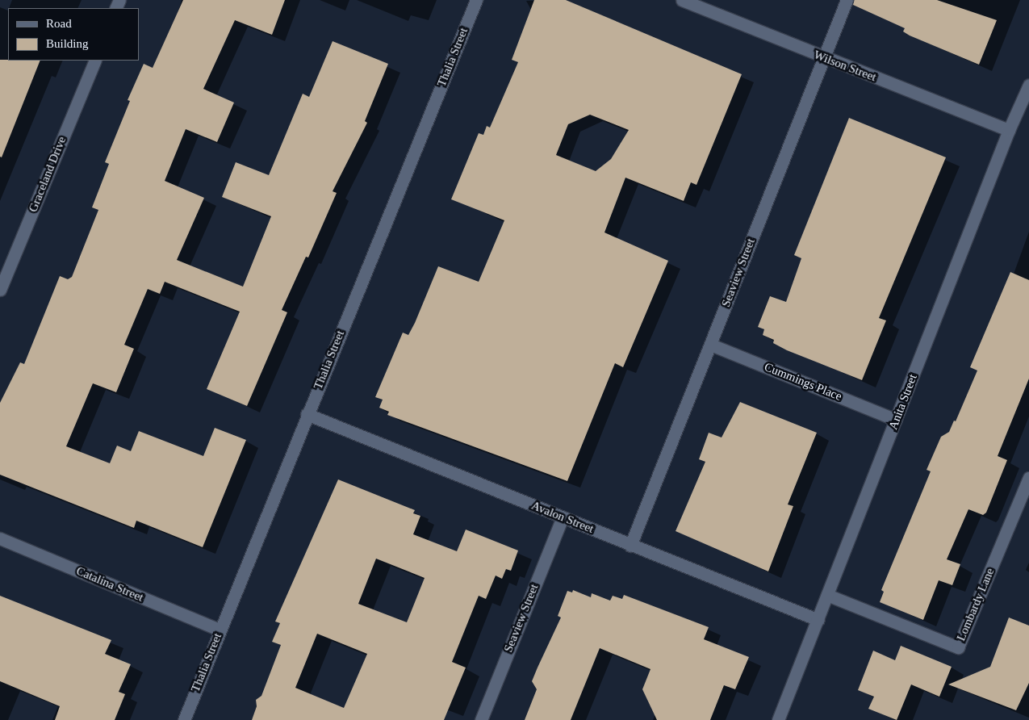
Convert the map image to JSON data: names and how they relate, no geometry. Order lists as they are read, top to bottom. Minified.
{"streets":{"street":["Thalia Street","Wilson Street","Graceland Drive","Seaview Street","Cummings Place","Anita Street","Avalon Street","Catalina Street","Lombardy Lane"]},"crossings":[["Thalia Street","Avalon Street"],["Thalia Street","Catalina Street"],["Wilson Street","Seaview Street"],["Wilson Street","Anita Street"],["Seaview Street","Cummings Place"],["Seaview Street","Avalon Street"],["Cummings Place","Anita Street"],["Anita Street","Avalon Street"],["Anita Street","Lombardy Lane"]],"legend":["Road","Building"]}
